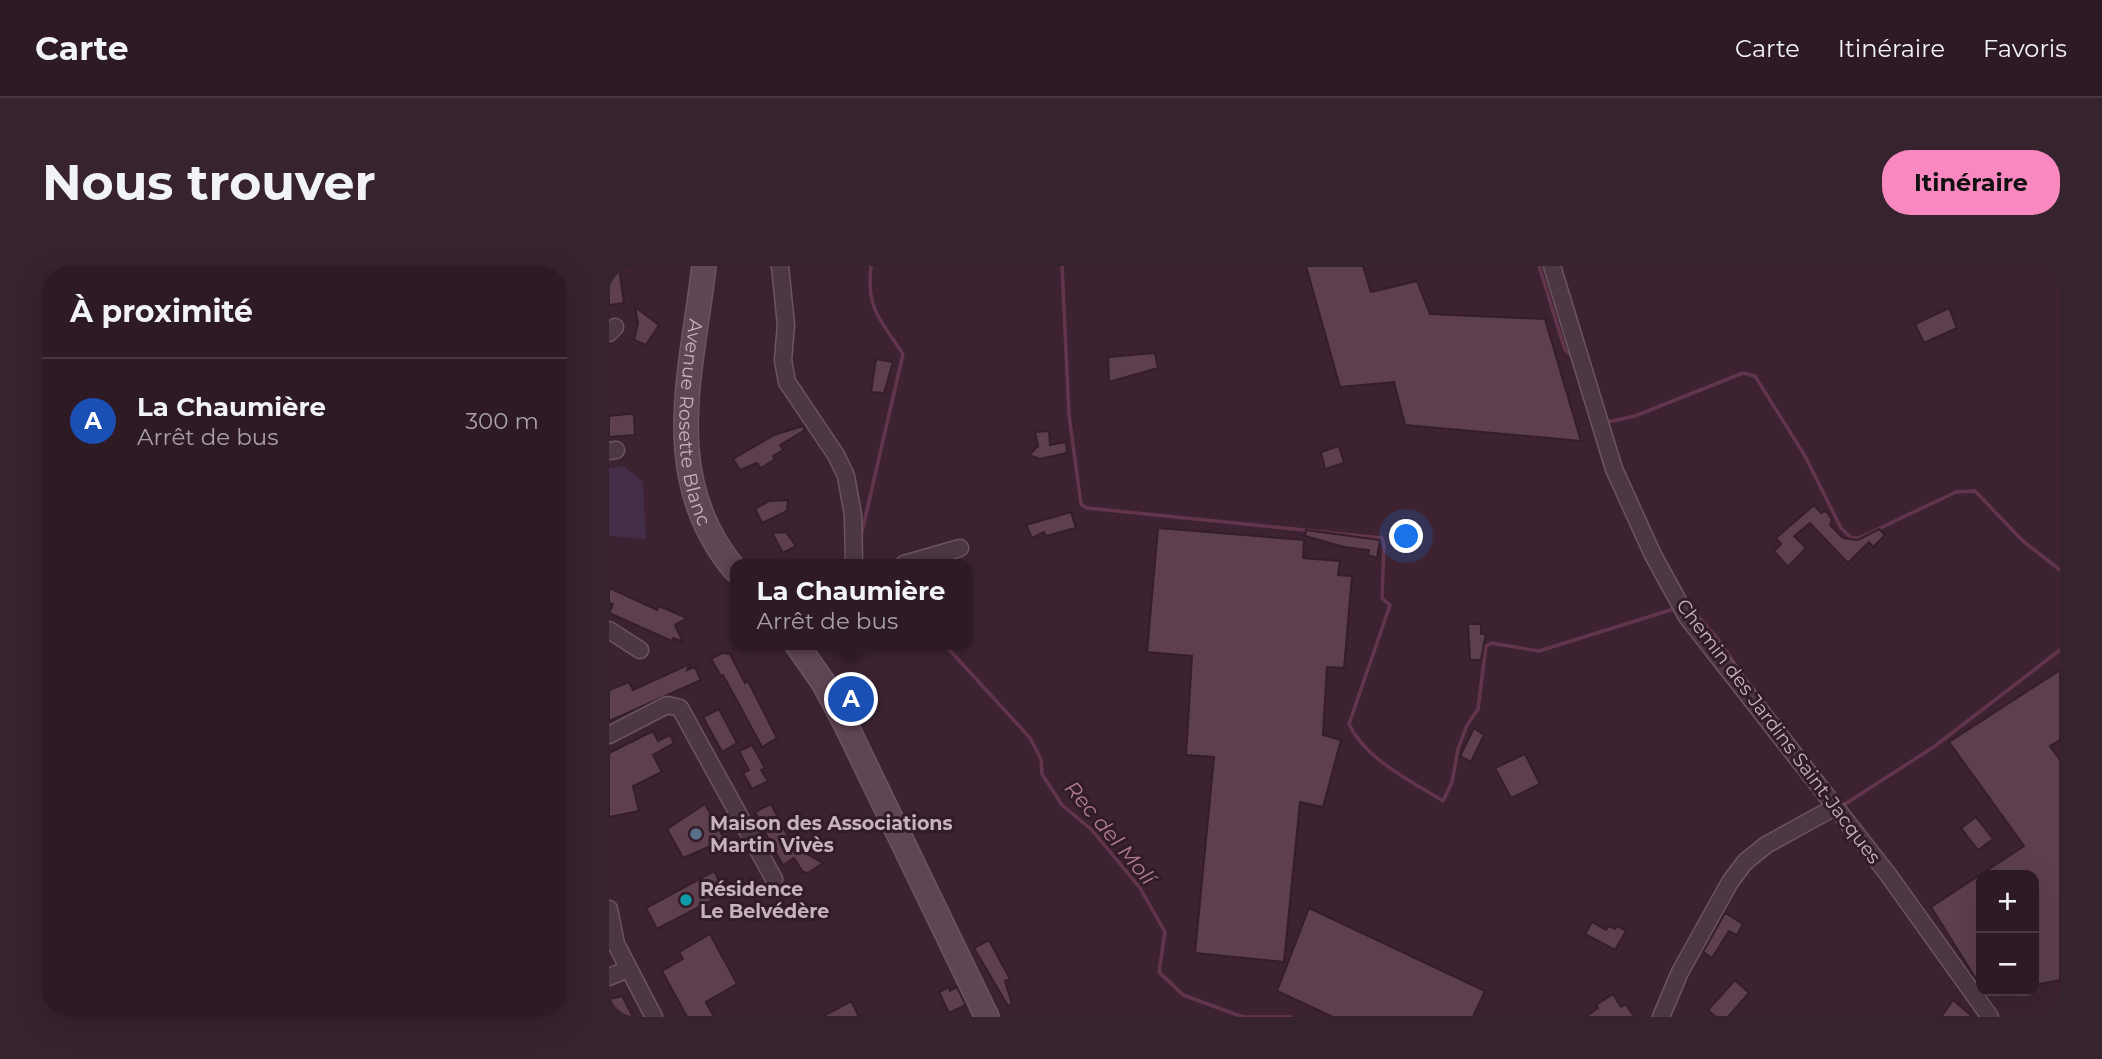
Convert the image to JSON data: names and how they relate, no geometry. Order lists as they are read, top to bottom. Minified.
{"streets":{"main road":["Avenue Rosette Blanc"],"street":["Chemin des Jardins Saint-Jacques"]},"water":["Rec del Molí"],"places":["Maison des Associations Martin Vivès","Résidence Le Belvédère"],"page":{"header":"Carte","nav":["Carte","Itinéraire","Favoris"],"buttons":"Itinéraire","title":"Nous trouver","heading":"À proximité","list":[{"mark":"A","name":"La Chaumière","note":"Arrêt de bus","value":"300 m"}],"popup":["La Chaumière","Arrêt de bus"],"pins":"A","map_buttons":["+","−"]}}
